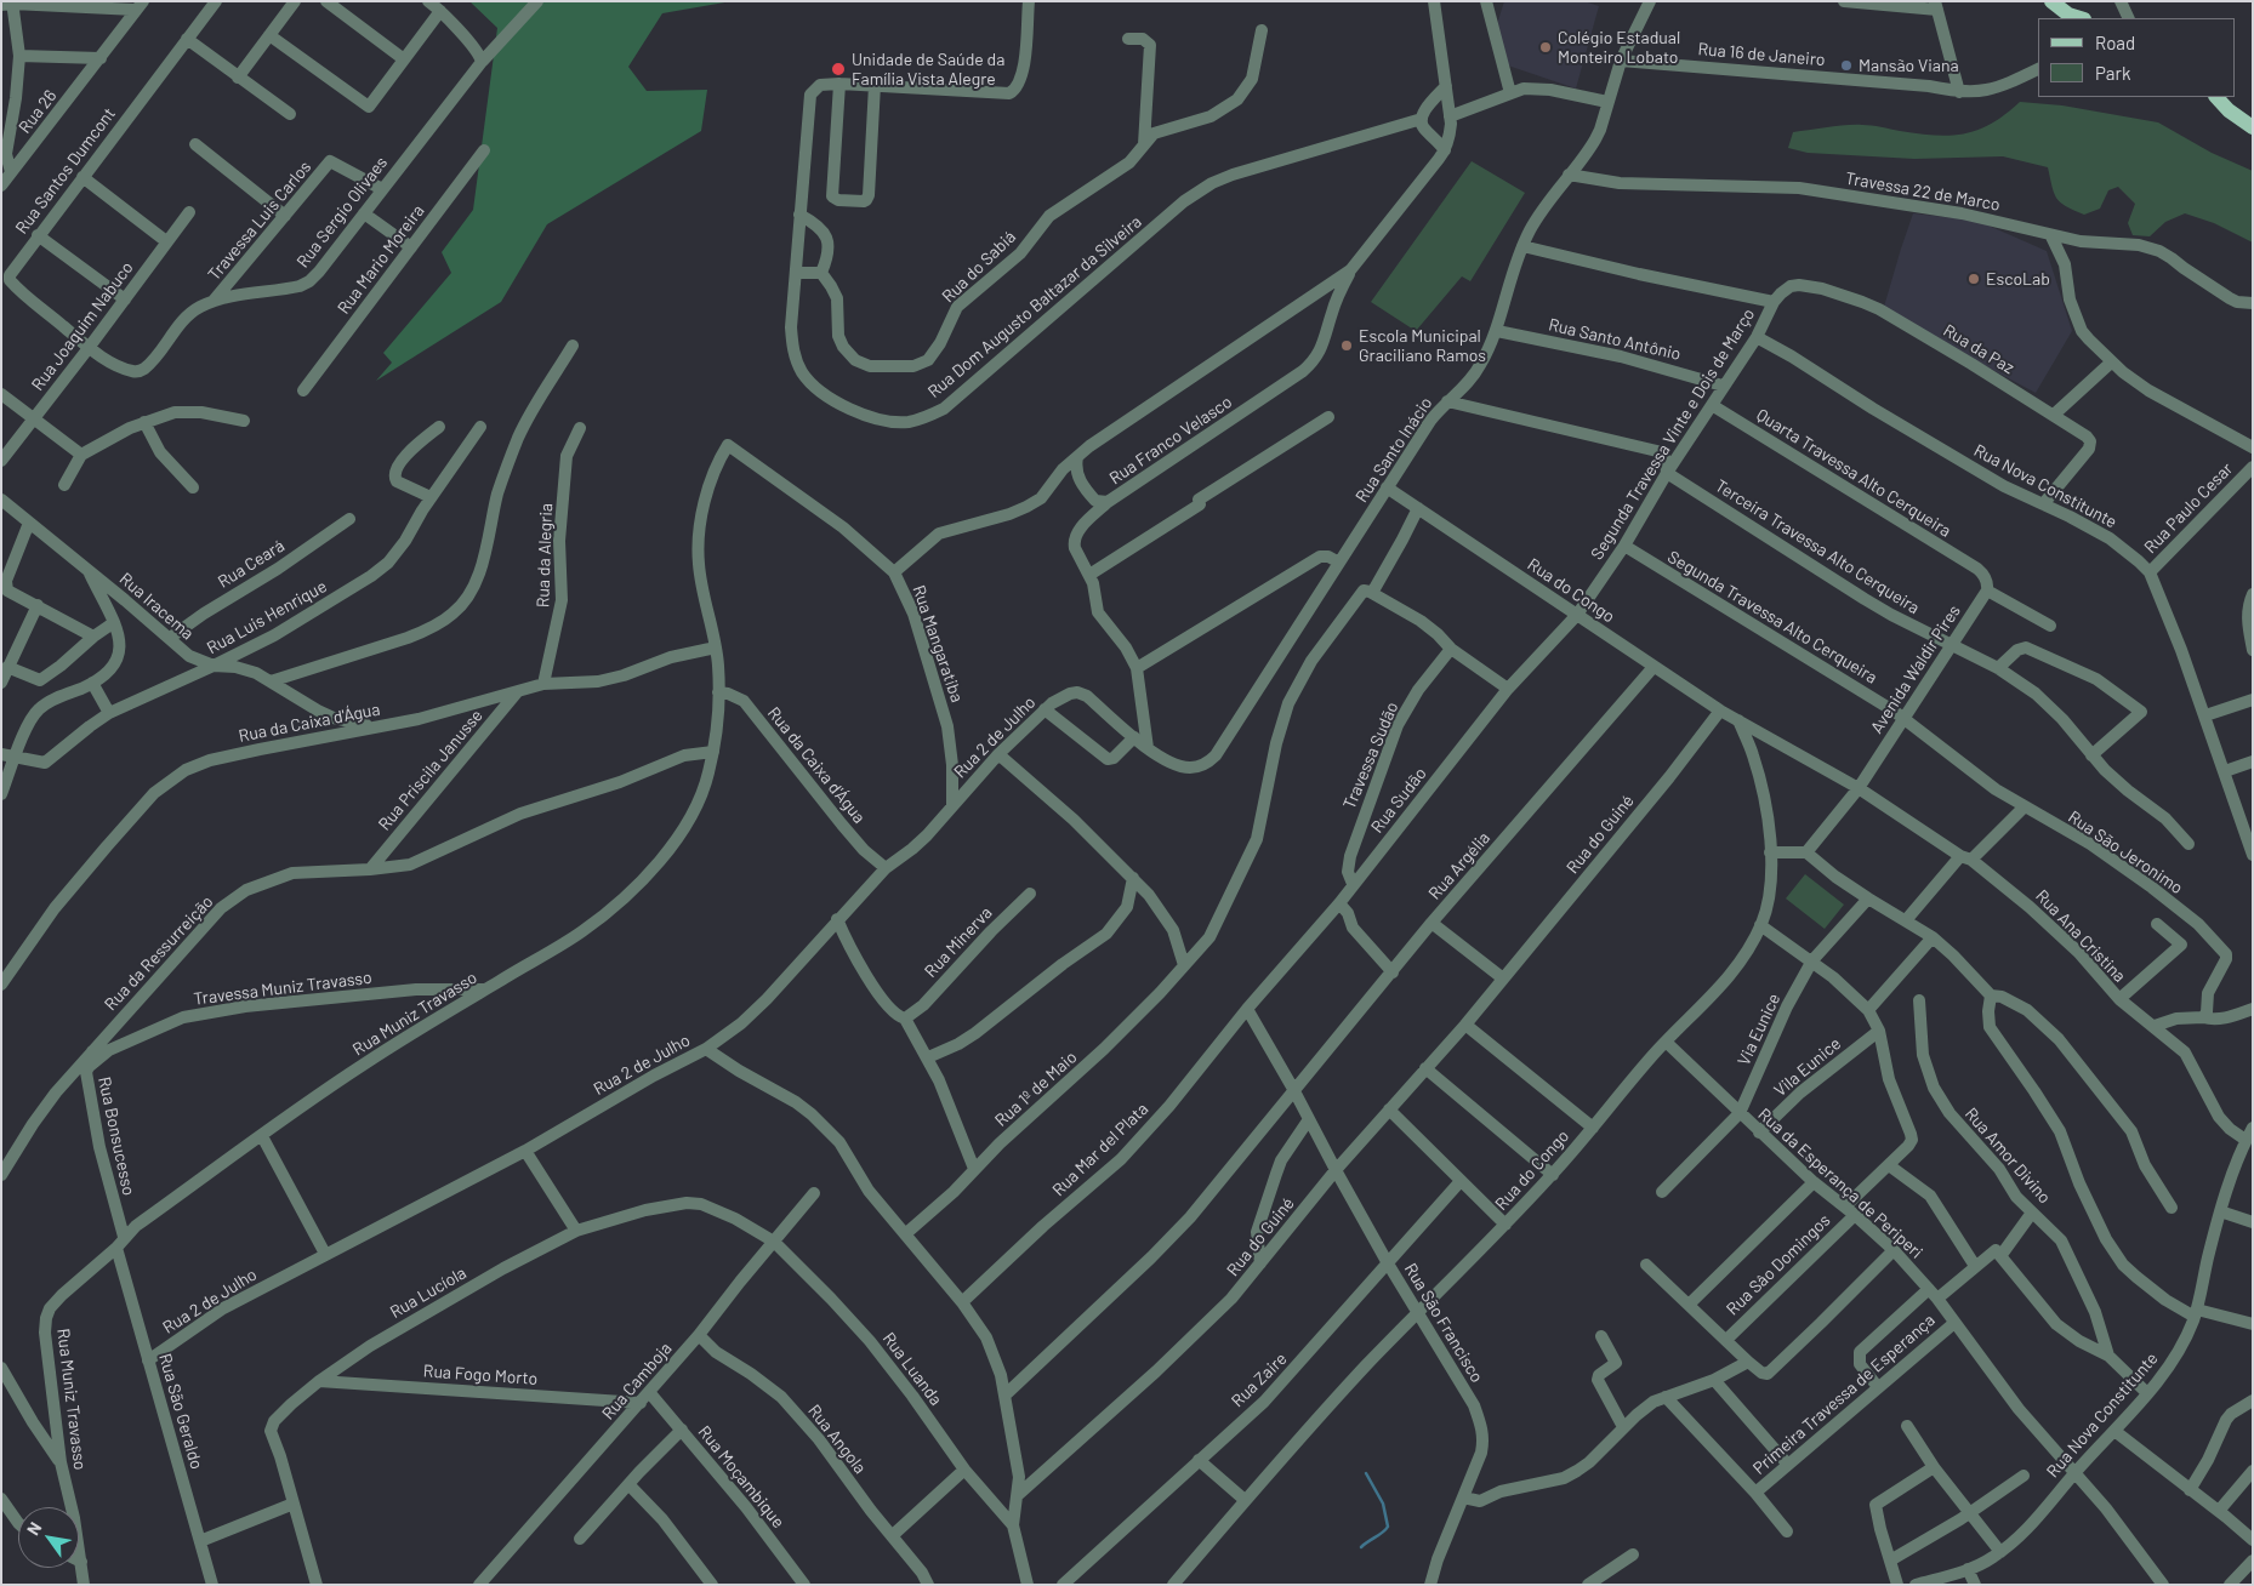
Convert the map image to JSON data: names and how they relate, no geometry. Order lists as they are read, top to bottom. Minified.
{"streets":{"street":["Rua 16 de Janeiro","Rua 26","Rua Santos Dumcont","Travessa 22 de Marco","Rua Sergio Olivaes","Travessa Luis Carlos","Rua Mario Moreira","Rua do Sabiá","Rua Dom Augusto Baltazar da Silveira","Rua Joaquim Nabuco","Rua Santo Antônio","Rua da Paz","Segunda Travessa Vinte e Dois de Março","Rua Franco Velasco","Rua Santo Inácio","Quarta Travessa Alto Cerqueira","Rua Nova Constitunte","Rua Paulo Cesar","Terceira Travessa Alto Cerqueira","Rua da Alegria","Rua Ceará","Rua do Congo","Rua Iracema","Rua Luis Henrique","Segunda Travessa Alto Cerqueira","Rua Mangaratiba","Avenida Waldir Pires","Rua da Caixa d'Água","Rua 2 de Julho","Travessa Sudão","Rua Priscila Janusse","Rua Sudão","Rua do Guiné","Rua São Jeronimo","Rua Argélia","Rua Ana Cristina","Rua Minerva","Rua da Ressurreição","Travessa Muniz Travasso","Rua Muniz Travasso","Via Eunice","Vila Eunice","Rua 1º de Maio","Rua Bonsucesso","Rua Mar del Plata","Rua Amor Divino","Rua da Esperança de Periperi","Rua Sâo Domingos","Rua Lucíola","Rua São Francisco","Rua Luanda","Rua Fogo Morto","Rua Zaire","Rua Camboja","Primeira Travessa de Esperança","Rua São Geraldo","Rua Angola","Rua Moçambique"]},"crossings":[["Rua 16 de Janeiro","Rua Santo Inácio"],["Rua Santos Dumcont","Rua Sergio Olivaes"],["Rua Santos Dumcont","Rua Joaquim Nabuco"],["Travessa 22 de Marco","Rua Santo Inácio"],["Rua Sergio Olivaes","Travessa Luis Carlos"],["Rua Dom Augusto Baltazar da Silveira","Rua Franco Velasco"],["Rua Santo Antônio","Segunda Travessa Vinte e Dois de Março"],["Rua Santo Antônio","Rua Santo Inácio"],["Rua da Paz","Segunda Travessa Vinte e Dois de Março"],["Rua da Paz","Rua Nova Constitunte"],["Segunda Travessa Vinte e Dois de Março","Rua Santo Inácio"],["Segunda Travessa Vinte e Dois de Março","Quarta Travessa Alto Cerqueira"],["Segunda Travessa Vinte e Dois de Março","Rua Nova Constitunte"],["Segunda Travessa Vinte e Dois de Março","Terceira Travessa Alto Cerqueira"],["Segunda Travessa Vinte e Dois de Março","Rua do Congo"],["Segunda Travessa Vinte e Dois de Março","Segunda Travessa Alto Cerqueira"],["Segunda Travessa Vinte e Dois de Março","Rua Sudão"],["Rua Santo Inácio","Rua do Congo"],["Rua Santo Inácio","Rua 2 de Julho"],["Quarta Travessa Alto Cerqueira","Avenida Waldir Pires"],["Rua Nova Constitunte","Rua Paulo Cesar"],["Rua Nova Constitunte","Rua Ana Cristina"],["Rua Nova Constitunte","Rua Amor Divino"],["Rua Nova Constitunte","Rua da Esperança de Periperi"],["Terceira Travessa Alto Cerqueira","Avenida Waldir Pires"],["Rua da Alegria","Rua da Caixa d'Água"],["Rua Ceará","Rua Iracema"],["Rua do Congo","Avenida Waldir Pires"],["Rua do Congo","Rua Sudão"],["Rua do Congo","Rua do Guiné"],["Rua do Congo","Rua Argélia"],["Rua do Congo","Rua Ana Cristina"],["Rua do Congo","Rua 1º de Maio"],["Rua do Congo","Rua da Esperança de Periperi"],["Rua do Congo","Rua São Francisco"],["Rua Iracema","Rua Luis Henrique"],["Rua Iracema","Rua da Caixa d'Água"],["Segunda Travessa Alto Cerqueira","Avenida Waldir Pires"],["Segunda Travessa Alto Cerqueira","Rua São Jeronimo"],["Rua Mangaratiba","Rua 2 de Julho"],["Rua Mangaratiba","Rua Muniz Travasso"],["Avenida Waldir Pires","Rua São Jeronimo"],["Avenida Waldir Pires","Rua Ana Cristina"],["Rua da Caixa d'Água","Rua 2 de Julho"],["Rua da Caixa d'Água","Rua Priscila Janusse"],["Rua da Caixa d'Água","Rua Muniz Travasso"],["Rua 2 de Julho","Rua São Geraldo"],["Travessa Sudão","Rua Sudão"],["Rua Priscila Janusse","Rua da Ressurreição"],["Rua Sudão","Rua Mar del Plata"],["Rua Sudão","Rua São Francisco"],["Rua do Guiné","Rua São Francisco"],["Rua Argélia","Rua São Francisco"],["Rua da Ressurreição","Travessa Muniz Travasso"],["Rua da Ressurreição","Rua Muniz Travasso"],["Travessa Muniz Travasso","Rua Muniz Travasso"],["Travessa Muniz Travasso","Rua Bonsucesso"],["Rua Muniz Travasso","Rua Bonsucesso"],["Rua Muniz Travasso","Rua São Geraldo"],["Via Eunice","Rua da Esperança de Periperi"],["Vila Eunice","Rua da Esperança de Periperi"],["Vila Eunice","Rua Sâo Domingos"],["Rua Bonsucesso","Rua São Geraldo"],["Rua Mar del Plata","Rua São Francisco"],["Rua da Esperança de Periperi","Rua Sâo Domingos"],["Rua da Esperança de Periperi","Primeira Travessa de Esperança"],["Rua Lucíola","Rua Luanda"],["Rua Lucíola","Rua Fogo Morto"],["Rua Lucíola","Rua Camboja"],["Rua São Francisco","Rua Zaire"],["Rua Luanda","Rua Camboja"],["Rua Fogo Morto","Rua Camboja"],["Rua Camboja","Rua Angola"],["Rua Camboja","Rua Moçambique"]],"places":["Colégio Estadual Monteiro Lobato","Mansão Viana","Unidade de Saúde da Família Vista Alegre","EscoLab","Escola Municipal Graciliano Ramos"],"legend":["Road","Park"],"north":"top left"}
